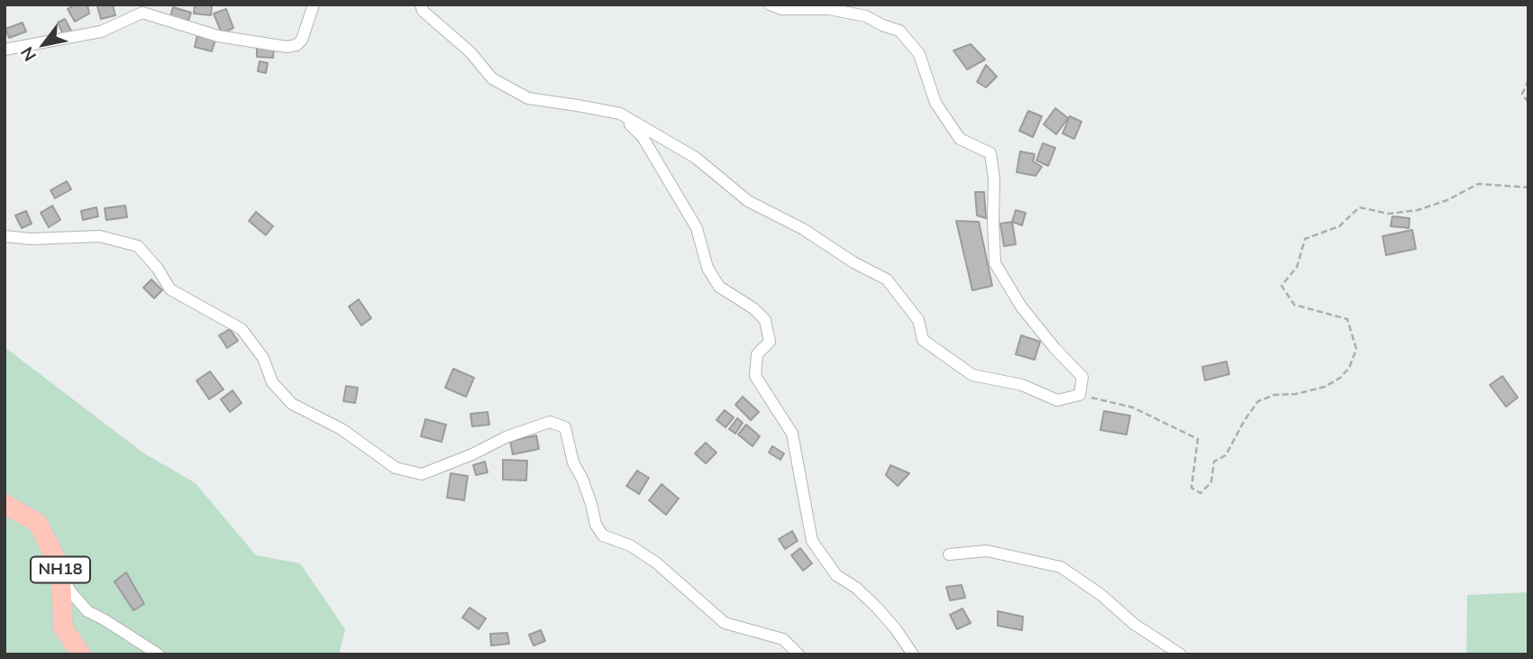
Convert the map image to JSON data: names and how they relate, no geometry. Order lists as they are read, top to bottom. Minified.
{"streets":{"main road":["NH18"]},"north":"bottom left"}
